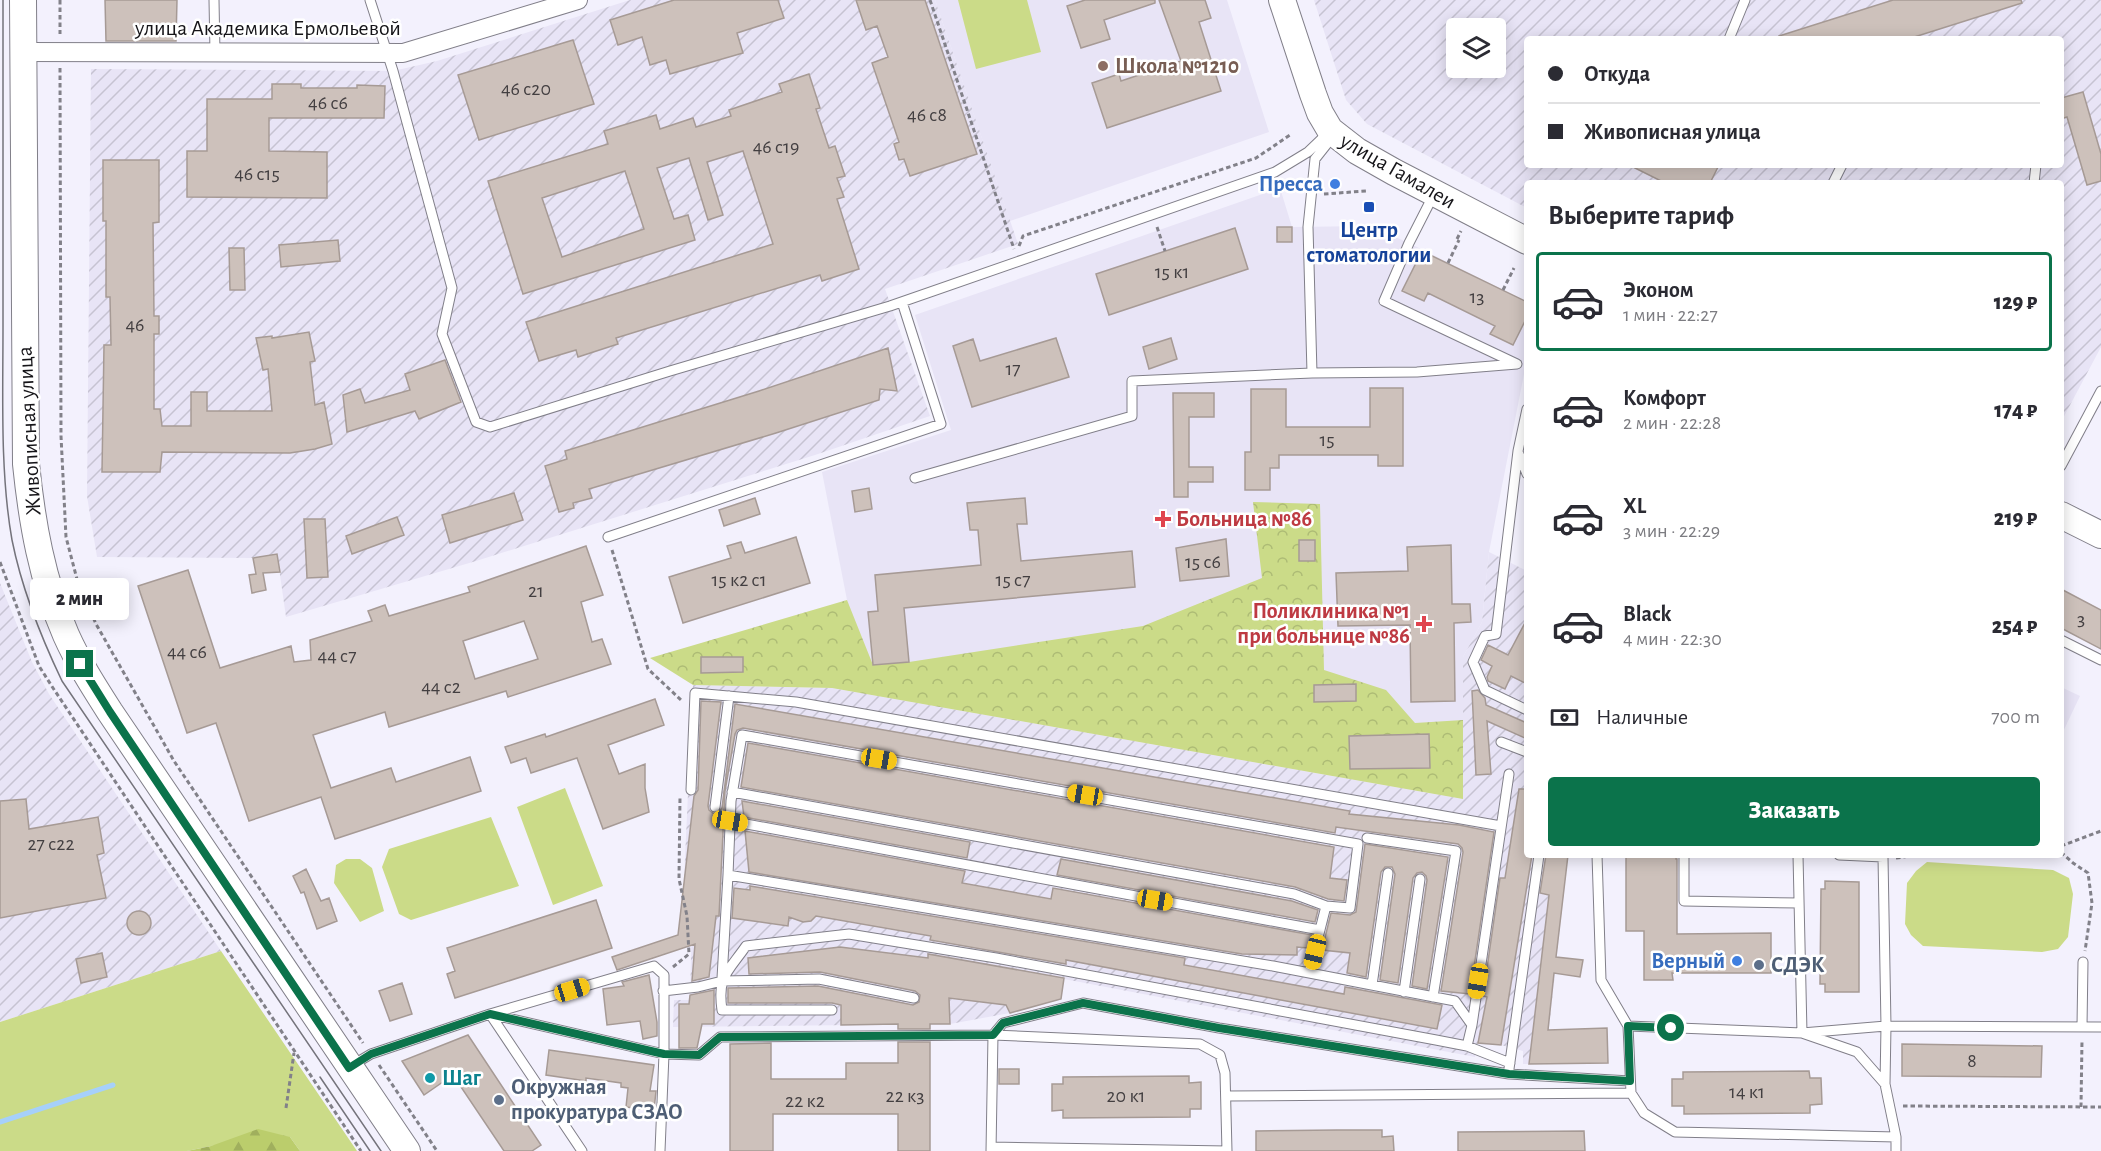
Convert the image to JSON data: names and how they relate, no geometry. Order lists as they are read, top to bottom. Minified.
{"streets":{"street":["улица Академика Ермольевой","улица Гамалеи","Живописная улица"]},"crossings":[["улица Академика Ермольевой","Живописная улица"]],"places":{"other":["Школа №1210","Пресса","Верный","СДЭК","Шаг","Окружная прокуратура СЗАО"],"transit":["Центр стоматологии"],"health":["Больница №86","Поликлиника №1 при больнице №86"]},"house_numbers":["46 с20","46 с6","46 с8","46 с19","46 с15","15 к1","13","46","17","15","15 с6","15 к2 с1","15 с7","21","3","44 с6","44 с7","44 с2","27 с22","8","14 к1","22 к3","20 к1","22 к2"],"page":{"banner":["Откуда","Живописная улица"],"heading":"Выберите тариф","list":[{"name":"Эконом","note":"1 мин · 22:27","value":"129 ₽"},{"name":"Комфорт","note":"2 мин · 22:28","value":"174 ₽"},{"name":"XL","note":"3 мин · 22:29","value":"219 ₽"},{"name":"Black","note":"4 мин · 22:30","value":"254 ₽"}],"bubble":"2 мин","pay":["Наличные","700 m"],"buttons":"Заказать"}}
